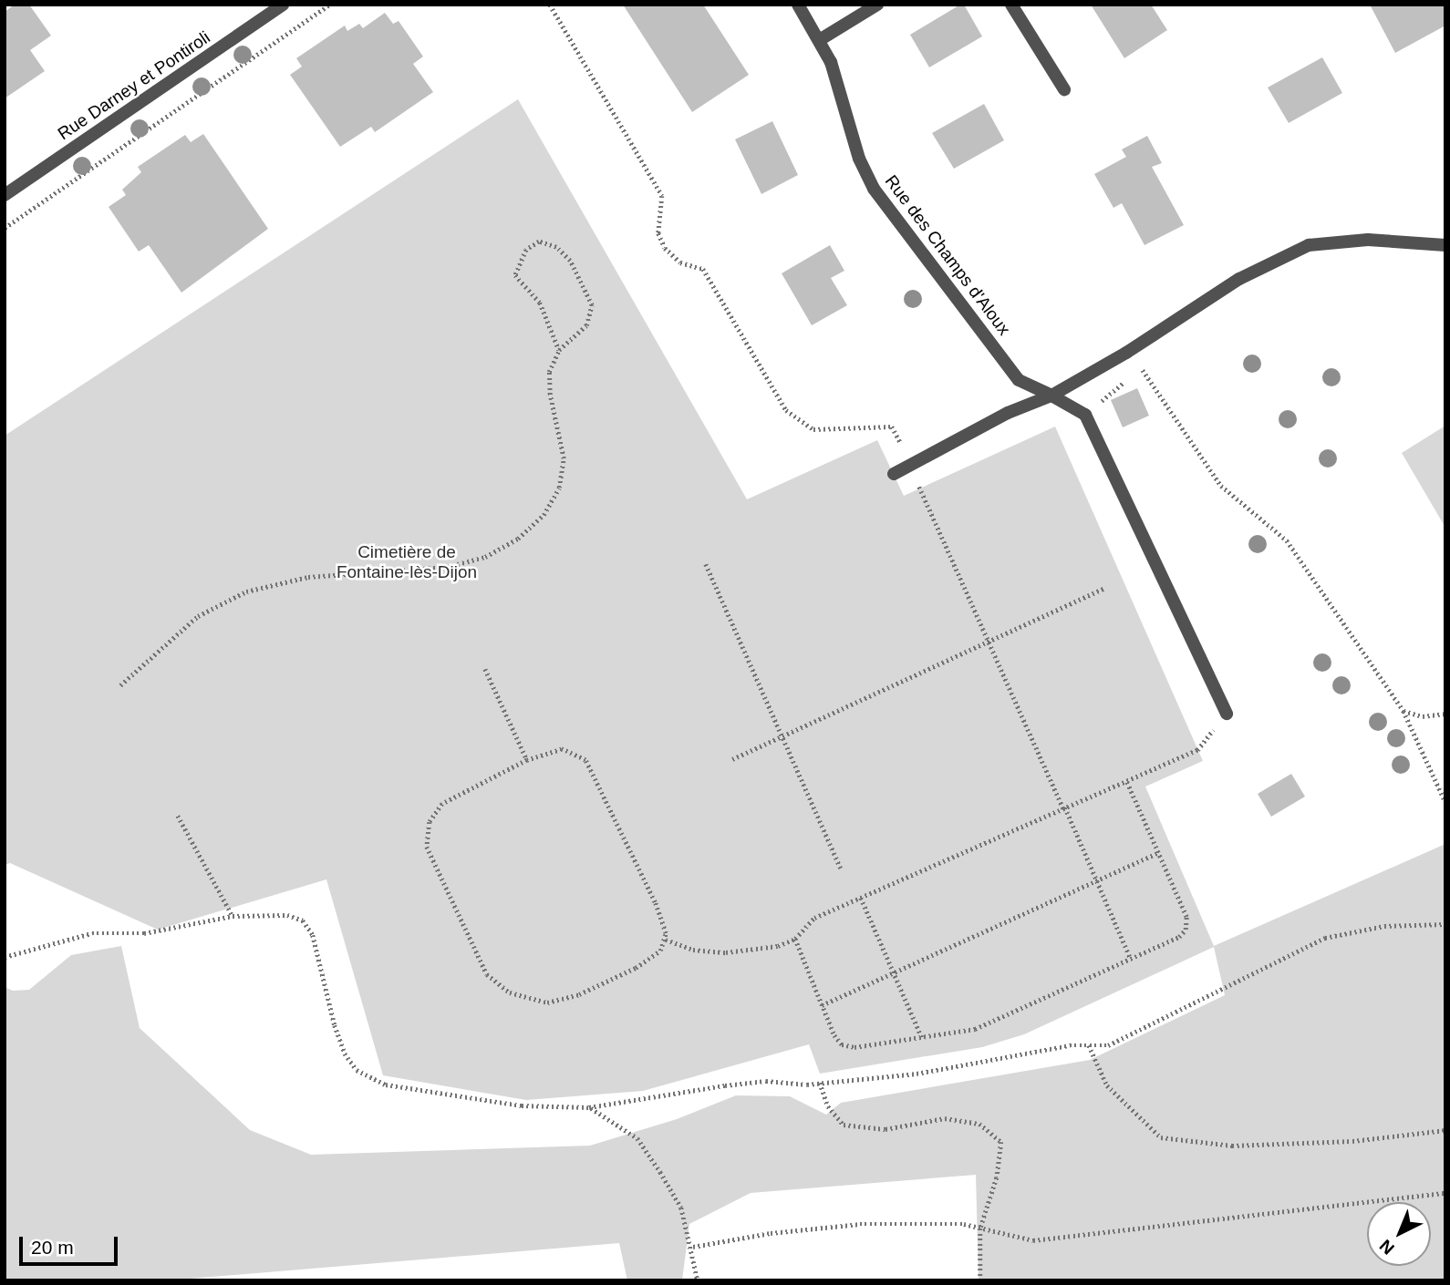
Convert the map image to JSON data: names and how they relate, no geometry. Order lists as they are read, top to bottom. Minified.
{"streets":{"street":["Rue Darney et Pontiroli","Rue des Champs d'Aloux"]},"parks":["Cimetière de Fontaine-lès-Dijon"],"scale_bar":"20 m","north":"bottom left"}
